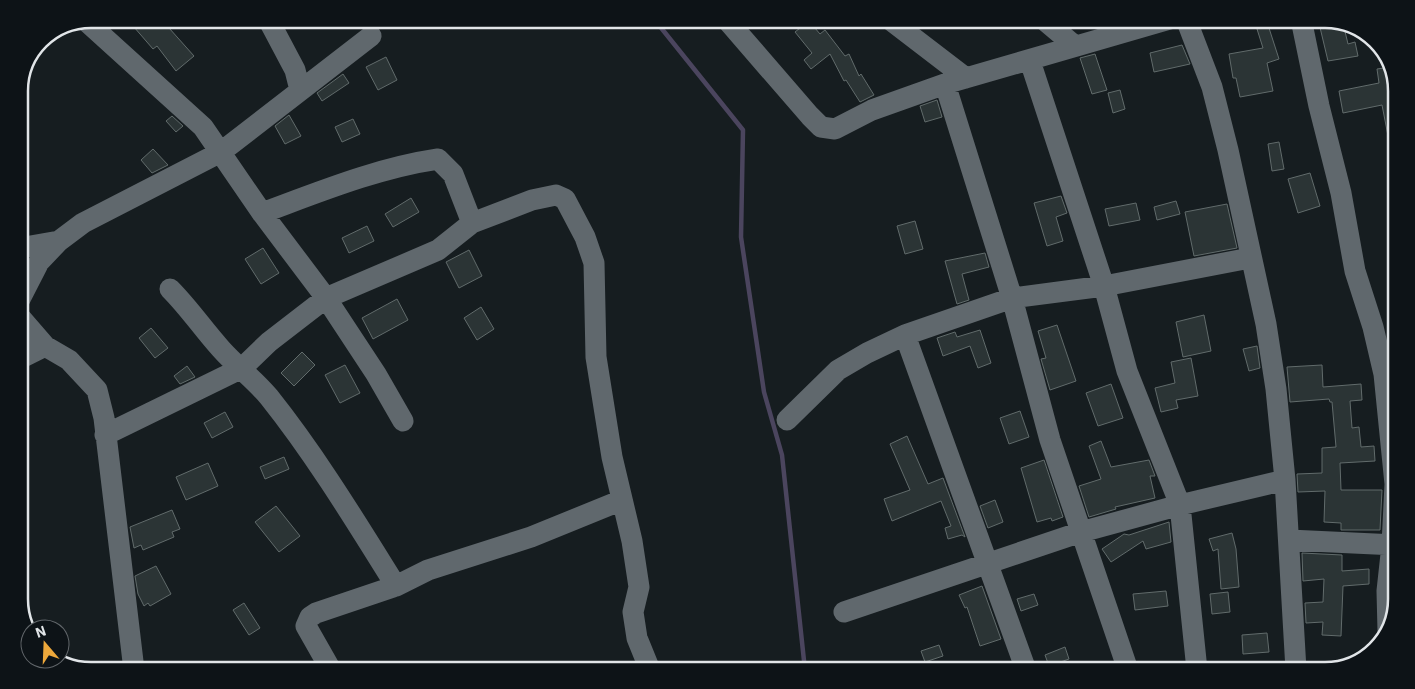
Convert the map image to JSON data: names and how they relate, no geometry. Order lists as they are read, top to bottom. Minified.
{"north":"top"}
